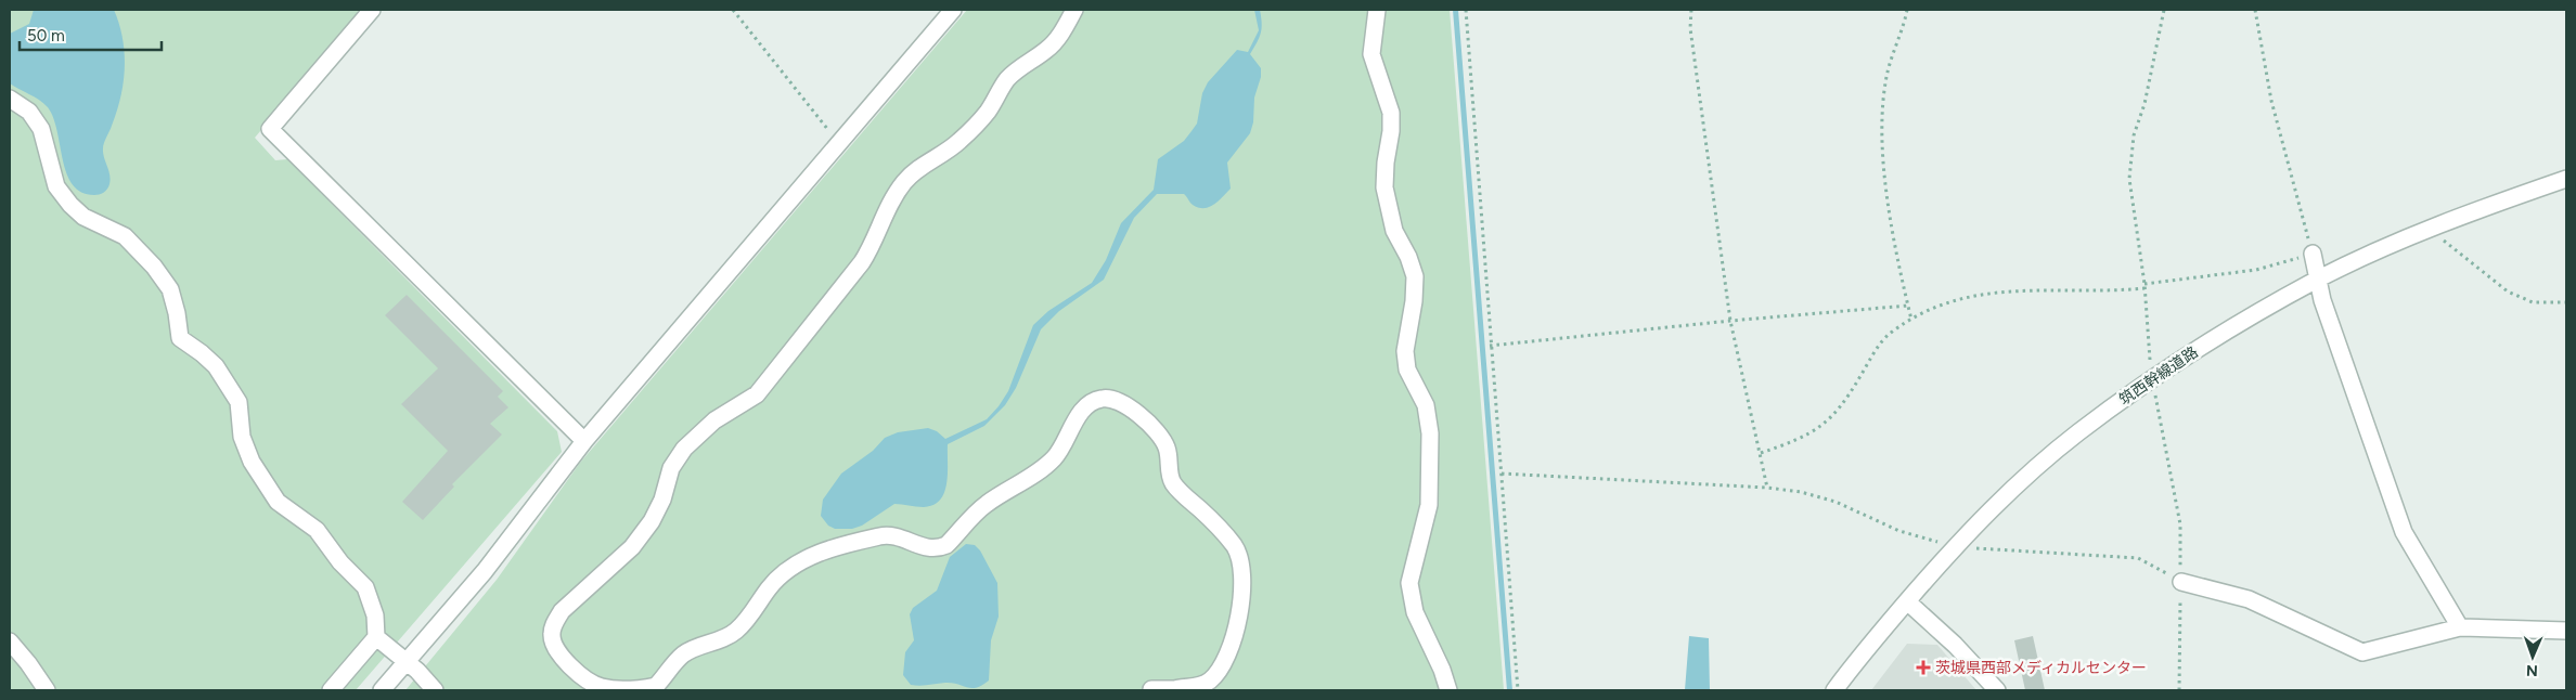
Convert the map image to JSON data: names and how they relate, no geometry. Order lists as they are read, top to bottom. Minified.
{"streets":{"street":["筑西幹線道路"]},"places":{"health":["茨城県西部メディカルセンター"]},"scale_bar":"50 m","north":"bottom"}
